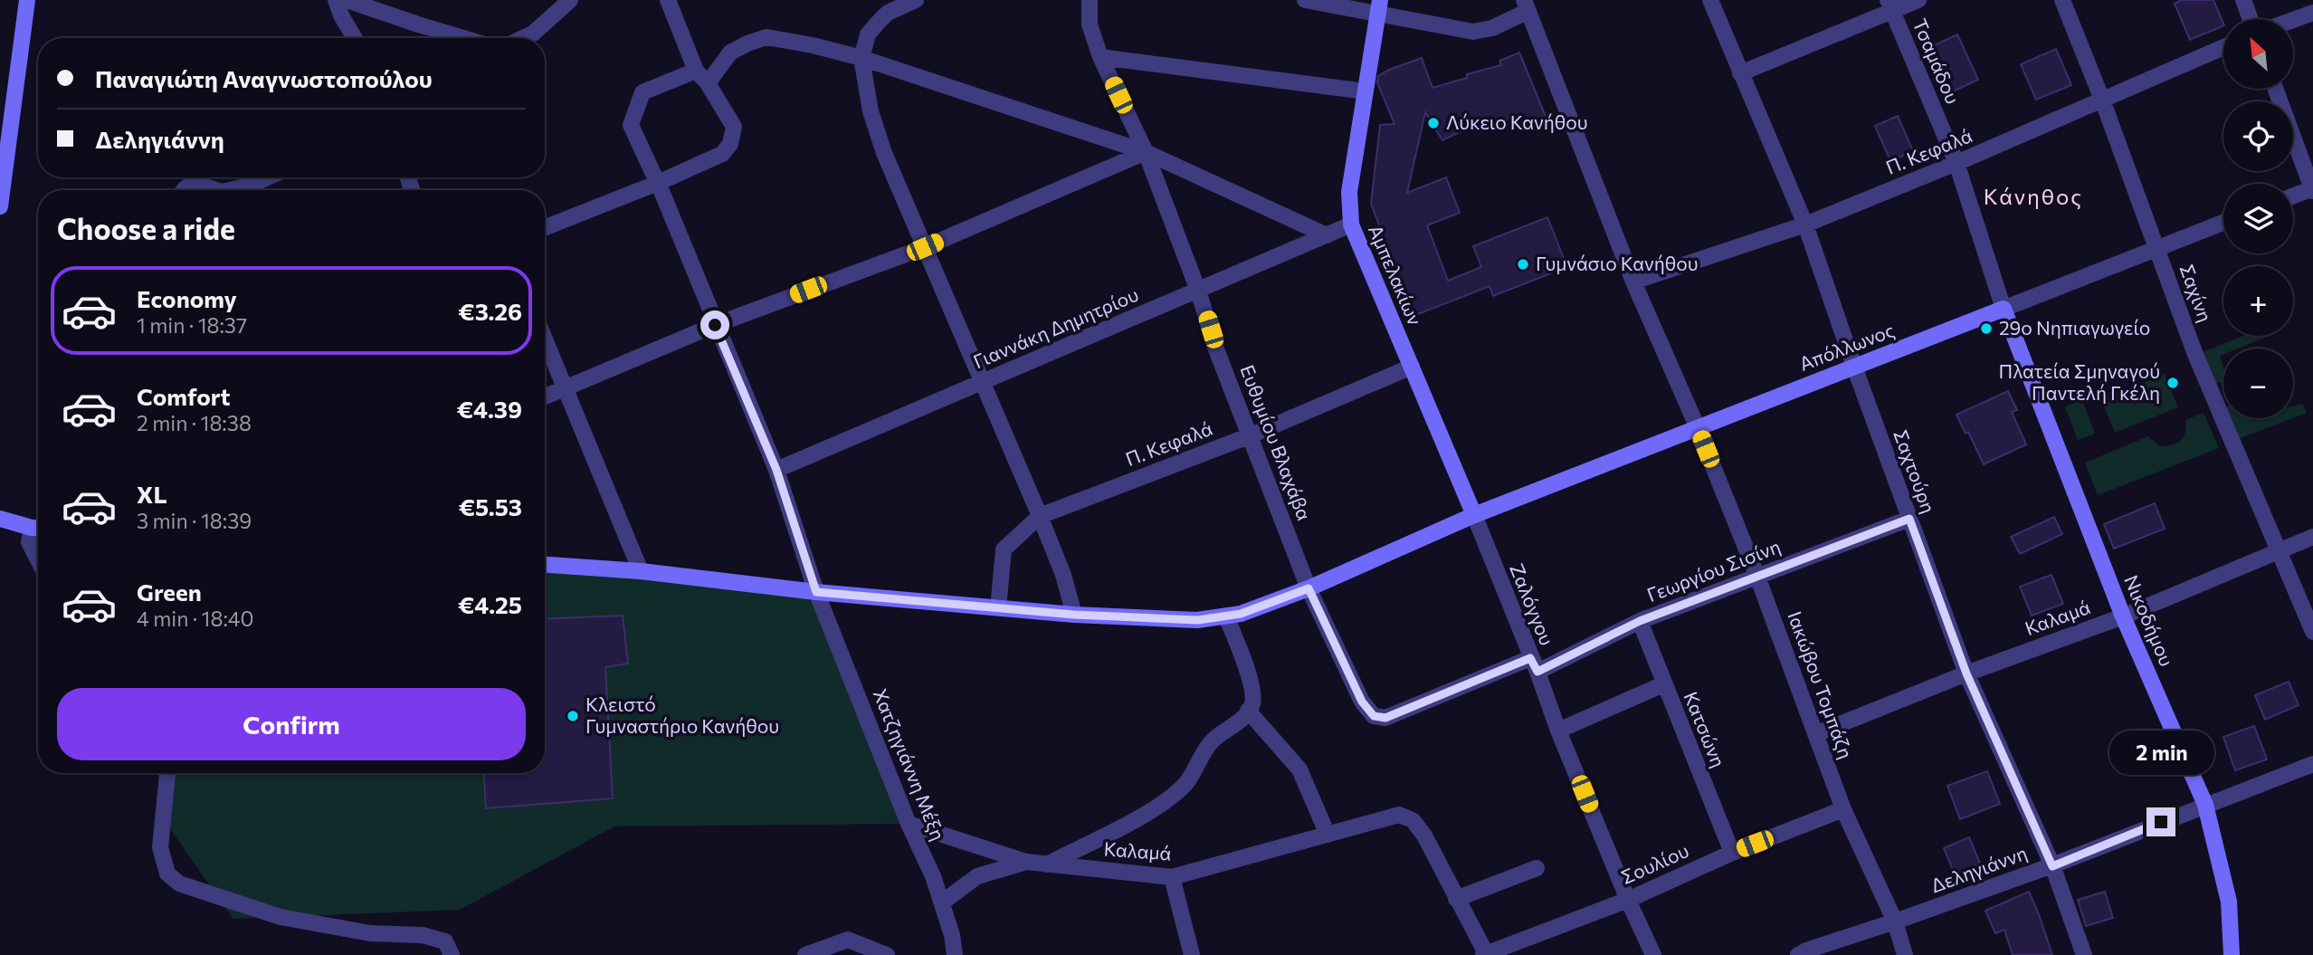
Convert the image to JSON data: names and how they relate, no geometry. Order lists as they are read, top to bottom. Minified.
{"streets":{"street":["Τσαμάδου","Π. Κεφαλά","Αμπελακίων","Σαχίνη","Γιαννάκη Δημητρίου","Απόλλωνος","Ευθυμίου Βλαχάβα","Σαχτούρη","Γεωργίου Σισίνη","Ζαλόγγου","Καλαμά","Νικοδήμου","Ιακώβου Τομπάζη","Κατσώνη","Χατζηγιάννη Μέξη","Σουλίου","Δεληγιάννη"]},"crossings":[["Τσαμάδου","Π. Κεφαλά"],["Τσαμάδου","Απόλλωνος"],["Τσαμάδου","Νικοδήμου"],["Π. Κεφαλά","Αμπελακίων"],["Π. Κεφαλά","Σαχίνη"],["Π. Κεφαλά","Απόλλωνος"],["Π. Κεφαλά","Ευθυμίου Βλαχάβα"],["Π. Κεφαλά","Σαχτούρη"],["Π. Κεφαλά","Ιακώβου Τομπάζη"],["Αμπελακίων","Γιαννάκη Δημητρίου"],["Αμπελακίων","Απόλλωνος"],["Αμπελακίων","Ζαλόγγου"],["Σαχίνη","Απόλλωνος"],["Σαχίνη","Καλαμά"],["Γιαννάκη Δημητρίου","Ευθυμίου Βλαχάβα"],["Γιαννάκη Δημητρίου","Χατζηγιάννη Μέξη"],["Απόλλωνος","Ευθυμίου Βλαχάβα"],["Απόλλωνος","Σαχτούρη"],["Απόλλωνος","Ζαλόγγου"],["Απόλλωνος","Νικοδήμου"],["Απόλλωνος","Ιακώβου Τομπάζη"],["Απόλλωνος","Χατζηγιάννη Μέξη"],["Ευθυμίου Βλαχάβα","Γεωργίου Σισίνη"],["Σαχτούρη","Γεωργίου Σισίνη"],["Σαχτούρη","Καλαμά"],["Σαχτούρη","Δεληγιάννη"],["Γεωργίου Σισίνη","Ζαλόγγου"],["Γεωργίου Σισίνη","Ιακώβου Τομπάζη"],["Γεωργίου Σισίνη","Κατσώνη"],["Ζαλόγγου","Σουλίου"],["Καλαμά","Νικοδήμου"],["Καλαμά","Ιακώβου Τομπάζη"],["Καλαμά","Χατζηγιάννη Μέξη"],["Νικοδήμου","Δεληγιάννη"],["Ιακώβου Τομπάζη","Σουλίου"],["Ιακώβου Τομπάζη","Δεληγιάννη"],["Κατσώνη","Σουλίου"]],"districts":["Κάνηθος"],"places":["Λύκειο Κανήθου","Γυμνάσιο Κανήθου","29ο Νηπιαγωγείο","Πλατεία Σμηναγού Παντελή Γκέλη","Κλειστό Γυμναστήριο Κανήθου"],"north":"top left","page":{"map_buttons":["+","−"],"banner":["Παναγιώτη Αναγνωστοπούλου","Δεληγιάννη"],"heading":"Choose a ride","list":[{"name":"Economy","note":"1 min · 18:37","value":"€3.26"},{"name":"Comfort","note":"2 min · 18:38","value":"€4.39"},{"name":"XL","note":"3 min · 18:39","value":"€5.53"},{"name":"Green","note":"4 min · 18:40","value":"€4.25"}],"buttons":"Confirm","bubble":"2 min"}}
